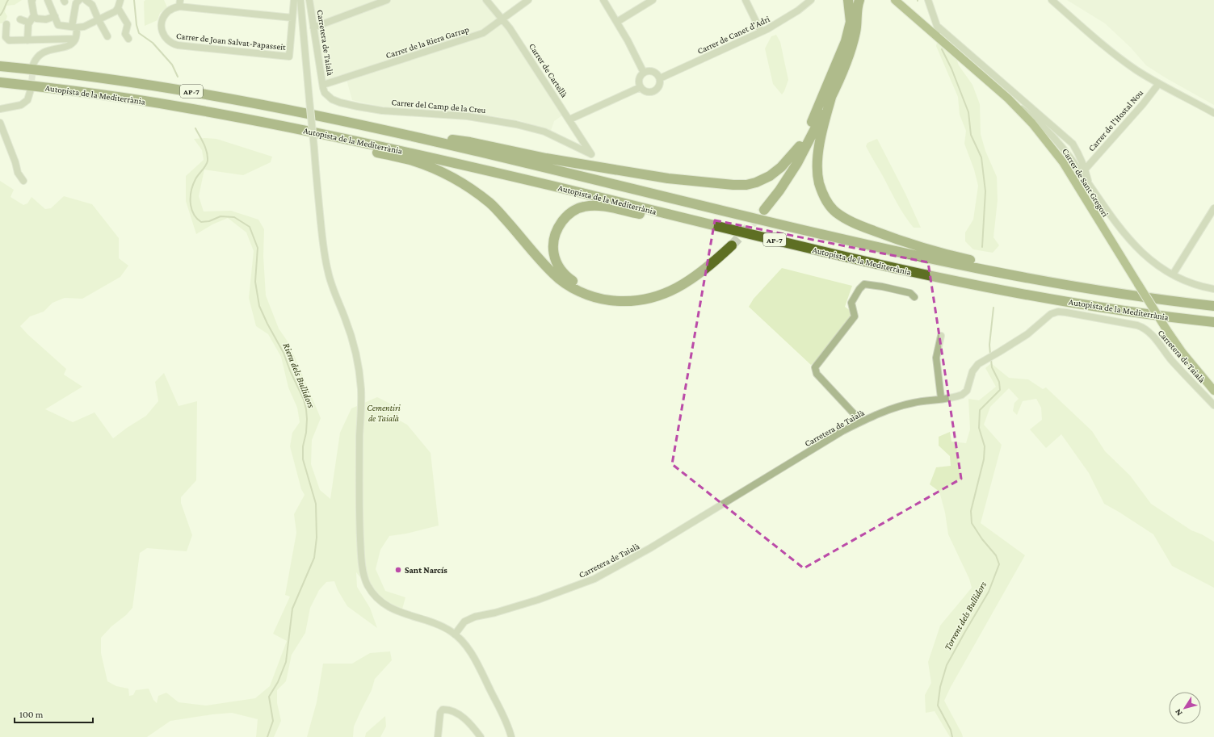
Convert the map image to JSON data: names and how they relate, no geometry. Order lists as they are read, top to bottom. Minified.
{"streets":{"highway":["AP-7","Autopista de la Mediterrània"],"main road":["Carrer de Sant Gregori"],"street":["Carrer de Canet d'Adri","Carrer de Joan Salvat-Papasseit","Carrer de la Riera Garrap","Carretera de Taialà","Carrer de Cartellà","Carrer del Camp de la Creu","Carrer de l'Hostal Nou"]},"crossings":[["Carrer de la Riera Garrap","Carretera de Taialà"],["Carrer de la Riera Garrap","Carrer de Cartellà"],["Carrer de la Riera Garrap","Carrer del Camp de la Creu"],["Carretera de Taialà","Carrer del Camp de la Creu"],["Carrer de Cartellà","Carrer del Camp de la Creu"],["Carrer de l'Hostal Nou","Carrer de Sant Gregori"]],"water":["Riera dels Bullidors","Torrent dels Bullidors"],"parks":["Cementiri de Taialà"],"places":["Sant Narcís"],"scale_bar":"100 m","north":"bottom left"}
